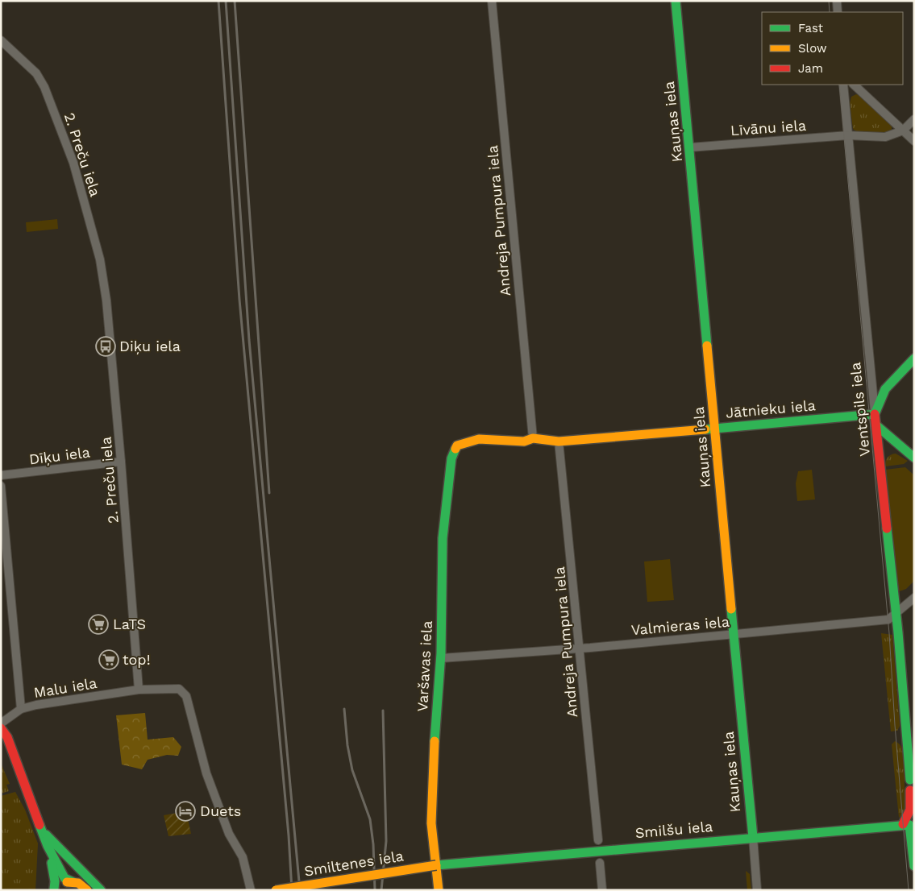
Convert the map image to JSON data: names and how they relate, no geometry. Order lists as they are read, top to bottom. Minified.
{"streets":{"street":["Kauņas iela","Līvānu iela","2. Preču iela","Andreja Pumpura iela","Jātnieku iela","Ventspils iela","Dīķu iela","Valmieras iela","Varšavas iela","Malu iela","Smilšu iela","Smiltenes iela"]},"crossings":[["Kauņas iela","Līvānu iela"],["Kauņas iela","Jātnieku iela"],["Kauņas iela","Valmieras iela"],["Kauņas iela","Smilšu iela"],["Līvānu iela","Ventspils iela"],["2. Preču iela","Dīķu iela"],["2. Preču iela","Malu iela"],["Andreja Pumpura iela","Jātnieku iela"],["Andreja Pumpura iela","Valmieras iela"],["Jātnieku iela","Ventspils iela"],["Jātnieku iela","Varšavas iela"],["Ventspils iela","Valmieras iela"],["Valmieras iela","Varšavas iela"],["Varšavas iela","Smilšu iela"],["Varšavas iela","Smiltenes iela"],["Smilšu iela","Smiltenes iela"]],"places":{"bus stop":["Diķu iela"],"supermarket":["LaTS","top!"],"hotel":["Duets"]},"legend":["Fast","Slow","Jam"]}
